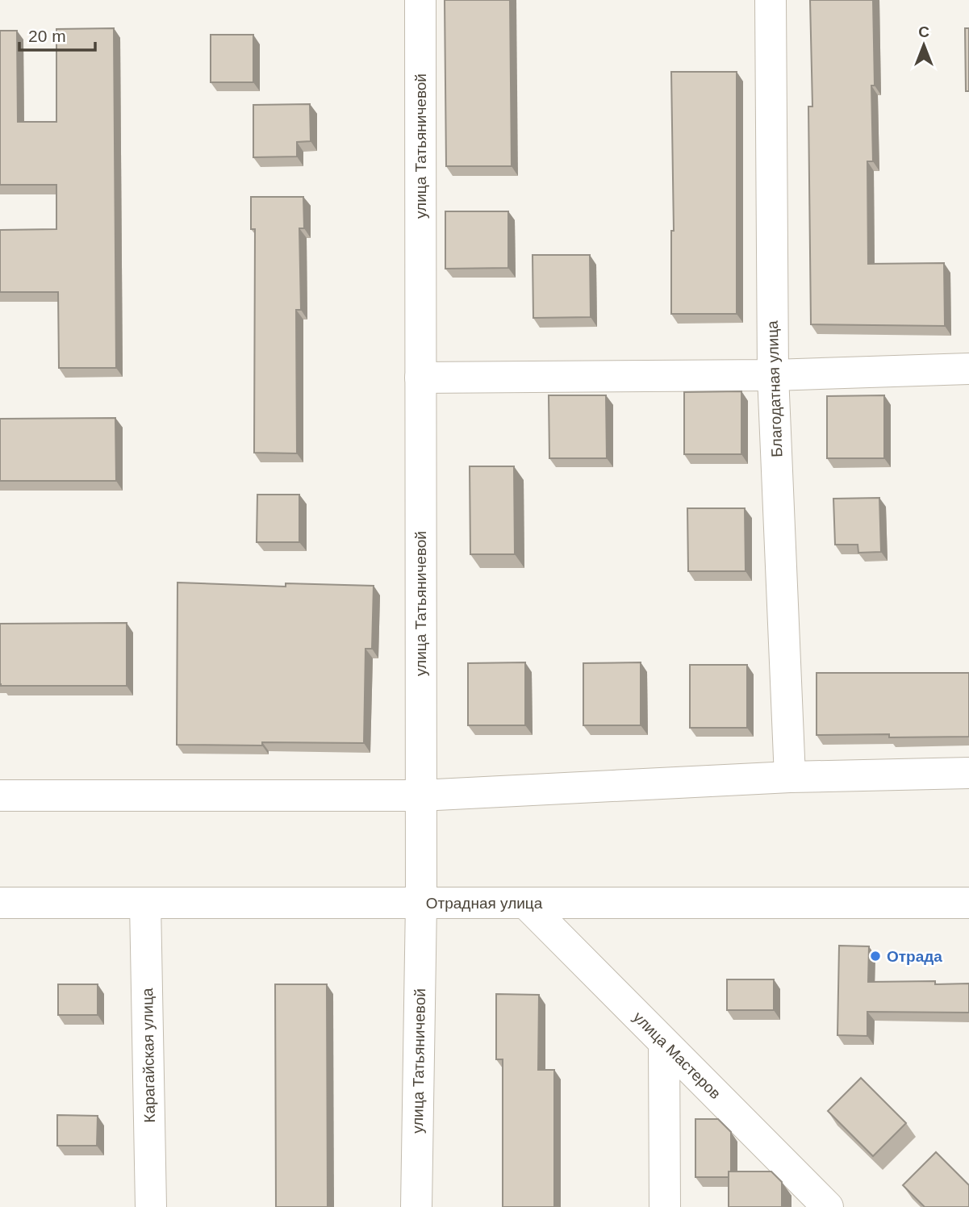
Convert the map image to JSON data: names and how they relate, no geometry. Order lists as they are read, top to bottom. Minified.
{"streets":{"street":["улица Татьяничевой","Благодатная улица","Отрадная улица","Карагайская улица","улица Мастеров"]},"crossings":[["улица Татьяничевой","Отрадная улица"],["Отрадная улица","Карагайская улица"],["Отрадная улица","улица Мастеров"]],"places":["Отрада"],"scale_bar":"20 m","north":"top"}
